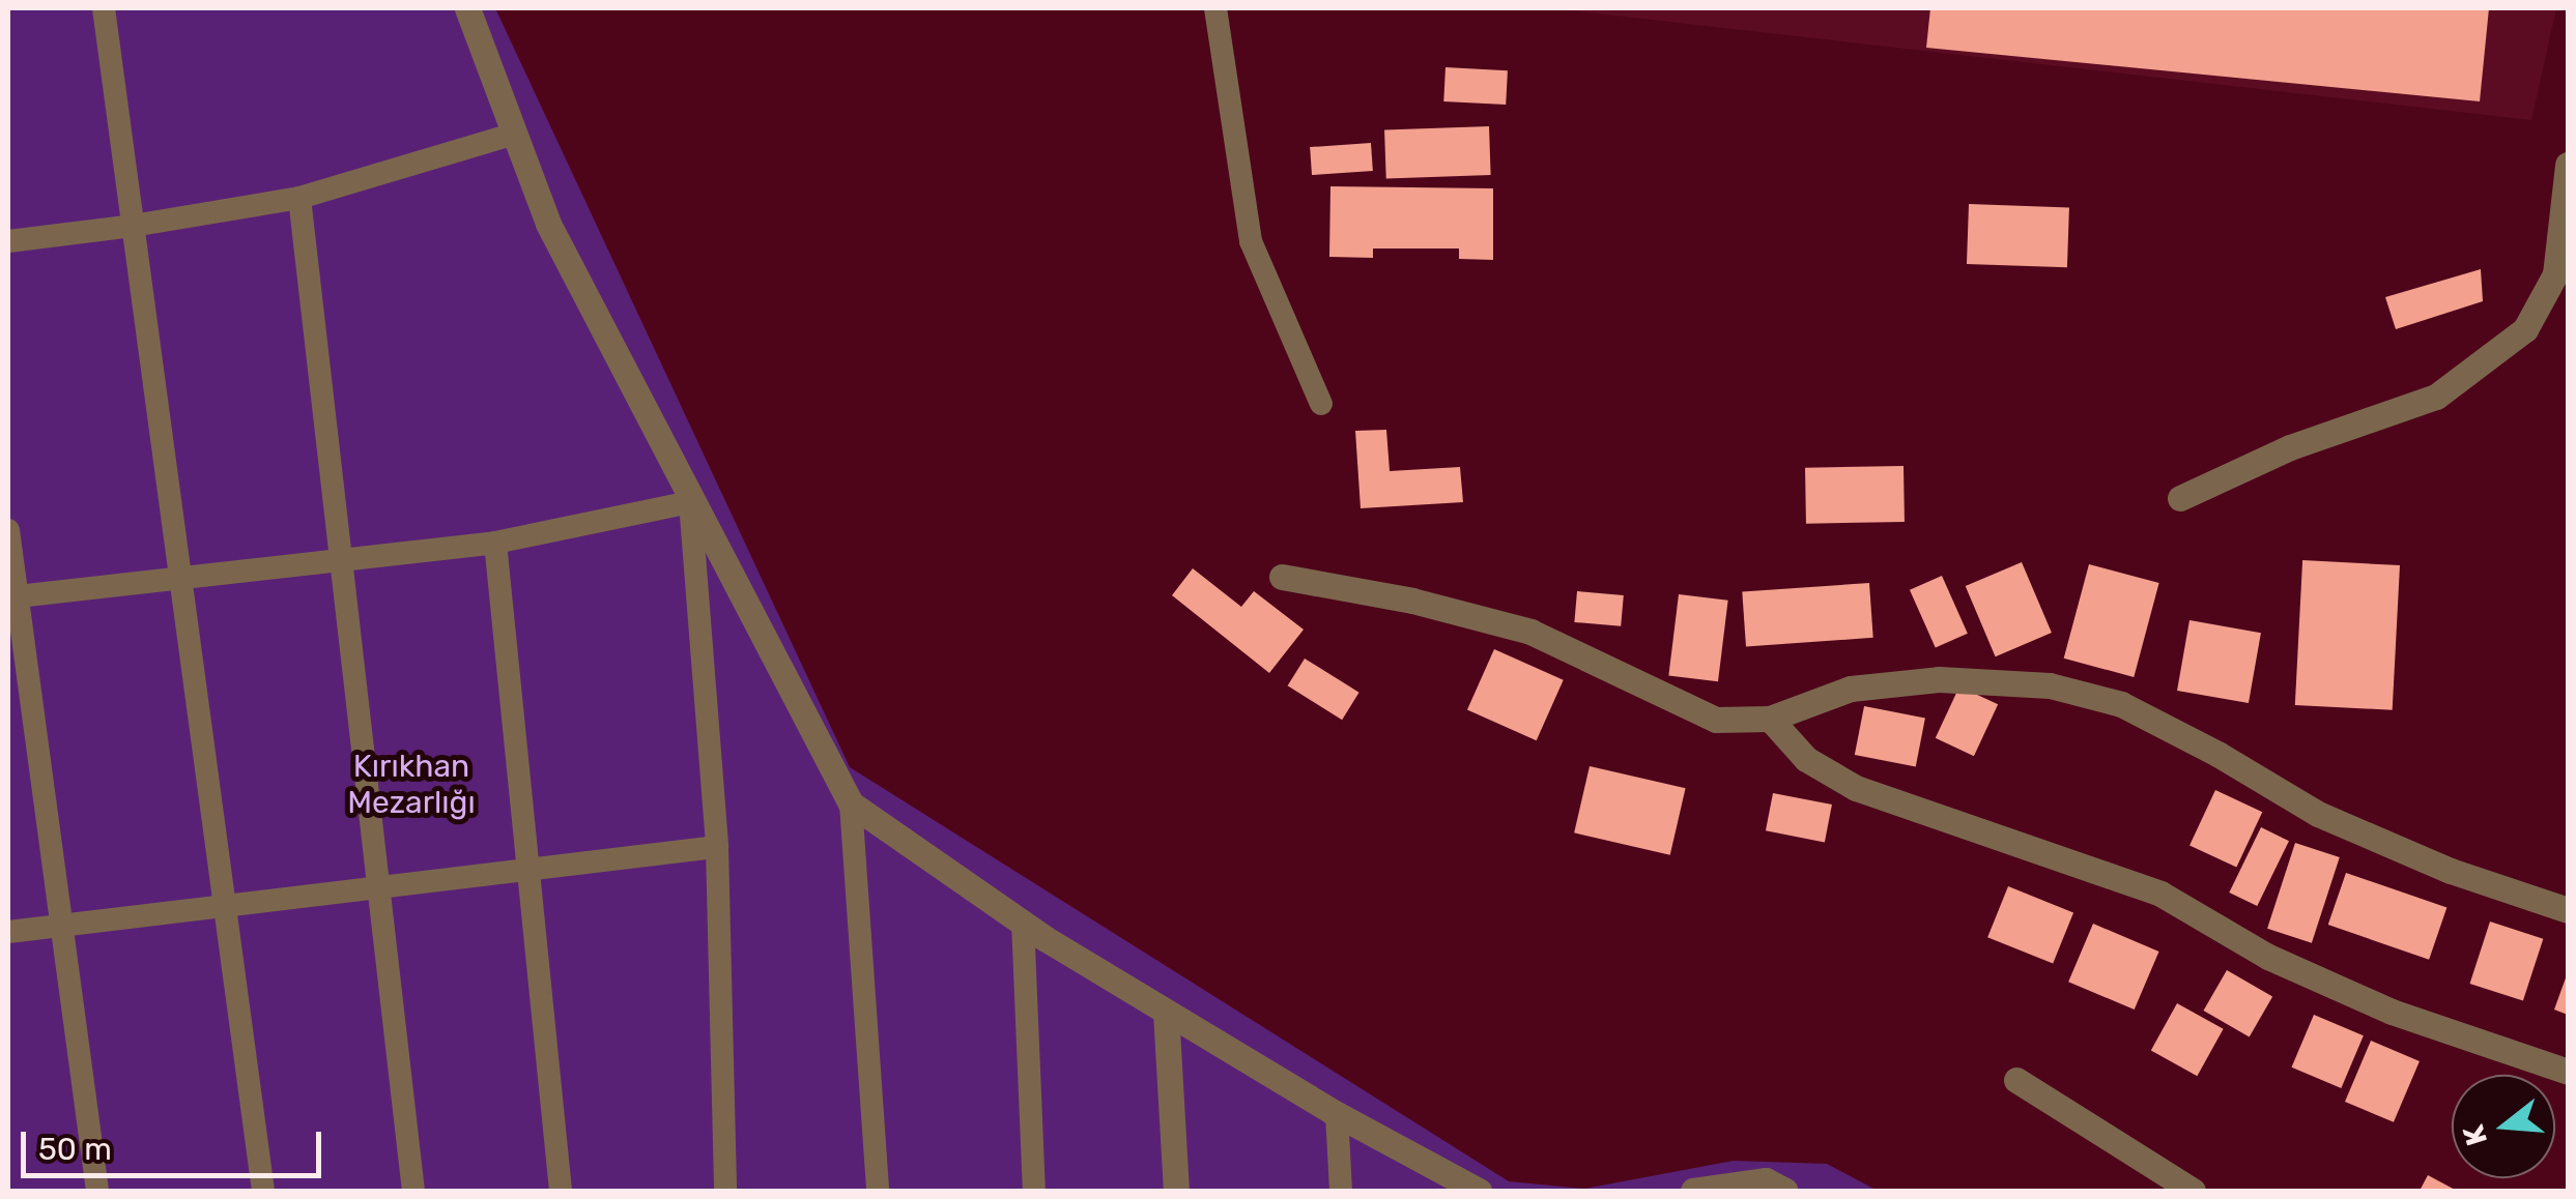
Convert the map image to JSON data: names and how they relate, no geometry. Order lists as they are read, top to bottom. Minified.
{"parks":["Kırıkhan Mezarlığı"],"scale_bar":"50 m","north":"left"}
